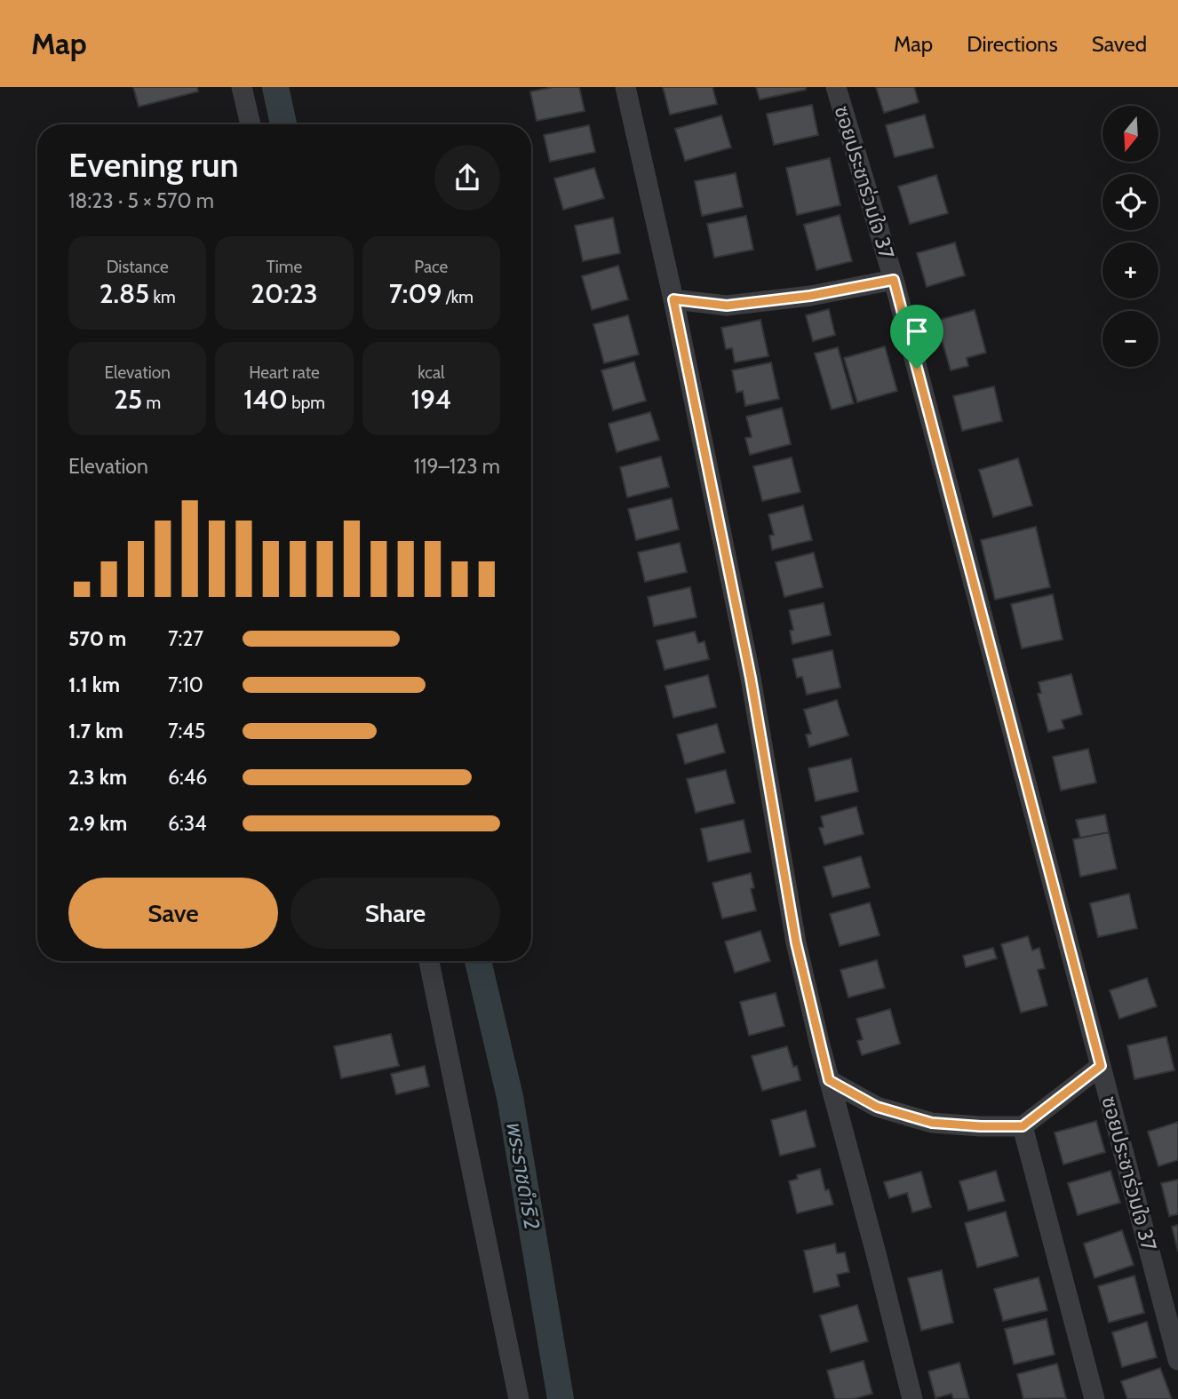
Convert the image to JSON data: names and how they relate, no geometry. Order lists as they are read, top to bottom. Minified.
{"streets":{"street":["ซอยประชาร่วมใจ 37"]},"water":["พระราชดำริ 2"],"north":"bottom","page":{"header":"Map","nav":["Map","Directions","Saved"],"map_buttons":["+","−"],"heading":["Evening run","18:23 · 5 × 570 m"],"stats":[["Distance","2.85 km"],["Time","20:23"],["Pace","7:09 /km"],["Elevation","25 m"],["Heart rate","140 bpm"],["kcal","194"]],"chart":["Elevation","119–123 m"],"list":[{"name":"570 m","note":"7:27"},{"name":"1.1 km","note":"7:10"},{"name":"1.7 km","note":"7:45"},{"name":"2.3 km","note":"6:46"},{"name":"2.9 km","note":"6:34"}],"buttons":["Save","Share"]}}
